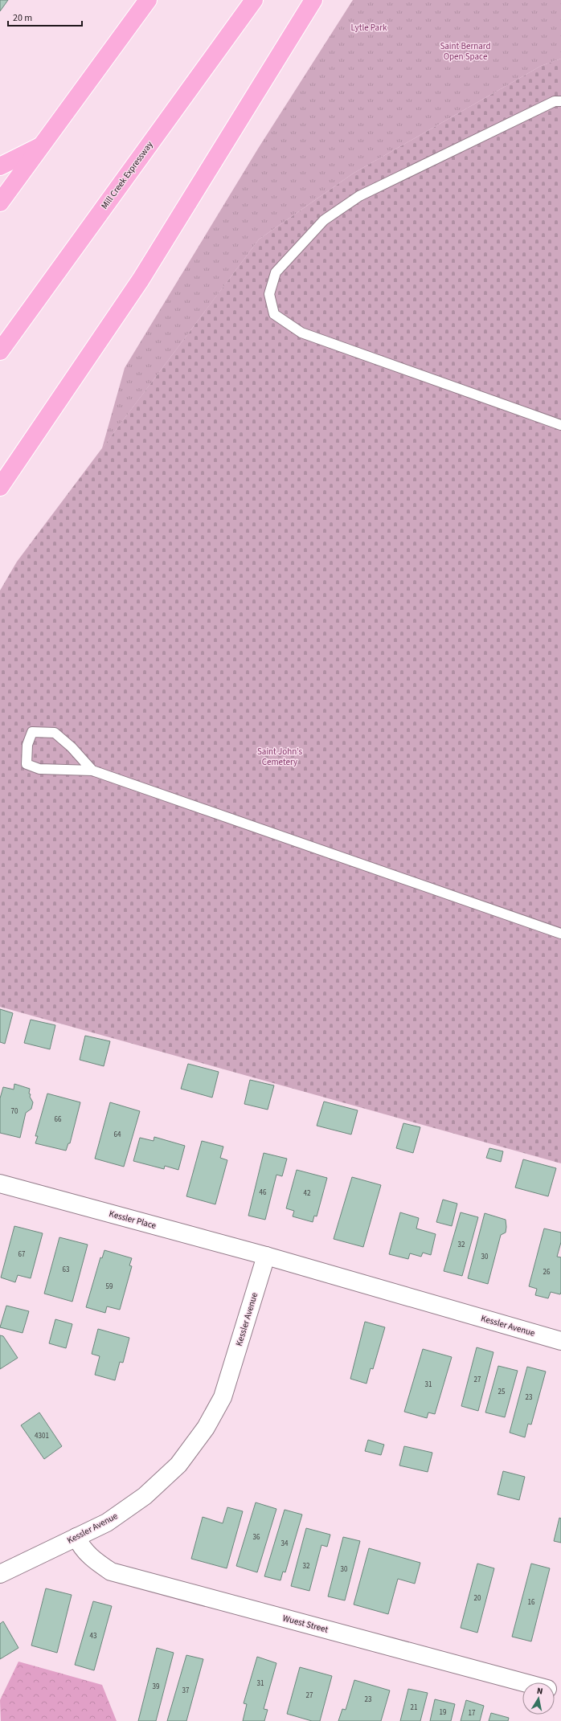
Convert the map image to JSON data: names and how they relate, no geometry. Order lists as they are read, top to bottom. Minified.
{"streets":{"highway":["Mill Creek Expressway"],"street":["Kessler Place","Kessler Avenue","Wuest Street"]},"crossings":[["Kessler Place","Kessler Avenue"],["Kessler Avenue","Wuest Street"]],"parks":["Lytle Park","Saint Bernard Open Space","Saint John’s Cemetery"],"house_numbers":["70","66","64","46","42","32","67","30","63","26","59","27","31","25","23","4301","36","34","32","30","20","16","43","31","39","37","27","23","21","19","17"],"scale_bar":"20 m","north":"top"}
